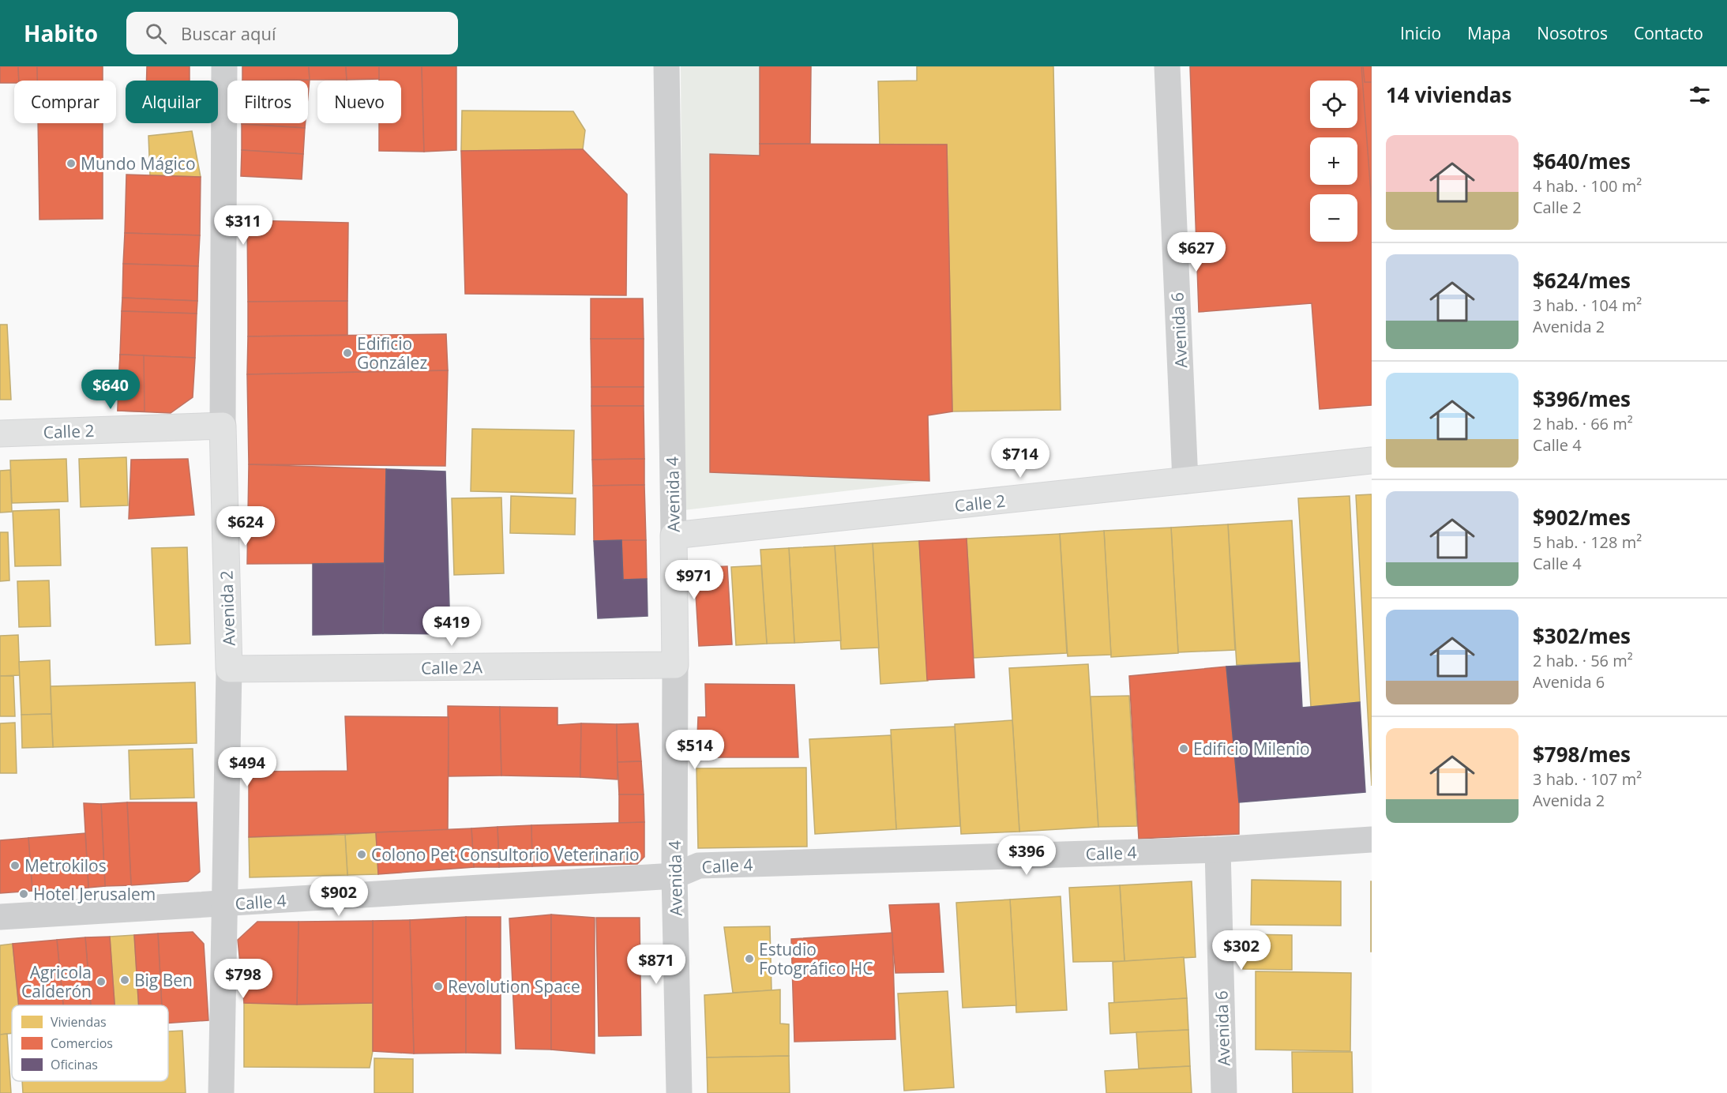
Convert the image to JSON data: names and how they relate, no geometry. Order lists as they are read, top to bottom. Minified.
{"streets":{"main road":["Calle 2","Avenida 4","Avenida 2","Calle 2A"],"street":["Avenida 6","Calle 4"]},"crossings":[["Avenida 6","Calle 2"],["Avenida 6","Calle 4"],["Calle 2","Avenida 4"],["Calle 2","Avenida 2"],["Avenida 4","Calle 2A"],["Avenida 4","Calle 4"],["Avenida 2","Calle 2A"],["Avenida 2","Calle 4"]],"places":["Mundo Mágico","Edificio González","Edificio Milenio","Colono Pet Consultorio Veterinario","Metrokilos","Hotel Jerusalem","Estudio Fotográfico HC","Big Ben","Agricola Calderón","Revolution Space"],"legend":["Viviendas","Comercios","Oficinas"],"page":{"header":"Habito","search":"Buscar aquí","nav":["Inicio","Mapa","Nosotros","Contacto"],"heading":"14 viviendas","map_buttons":["+","−"],"chip":["Comprar","Alquilar","Filtros","Nuevo"],"list":[{"name":"$640/mes","note":"4 hab. · 100 m² · Calle 2"},{"name":"$624/mes","note":"3 hab. · 104 m² · Avenida 2"},{"name":"$396/mes","note":"2 hab. · 66 m² · Calle 4"},{"name":"$902/mes","note":"5 hab. · 128 m² · Calle 4"},{"name":"$302/mes","note":"2 hab. · 56 m² · Avenida 6"},{"name":"$798/mes","note":"3 hab. · 107 m² · Avenida 2"}],"price":["$311","$627","$640","$714","$624","$971","$419","$514","$494","$396","$902","$302","$871","$798"]}}
